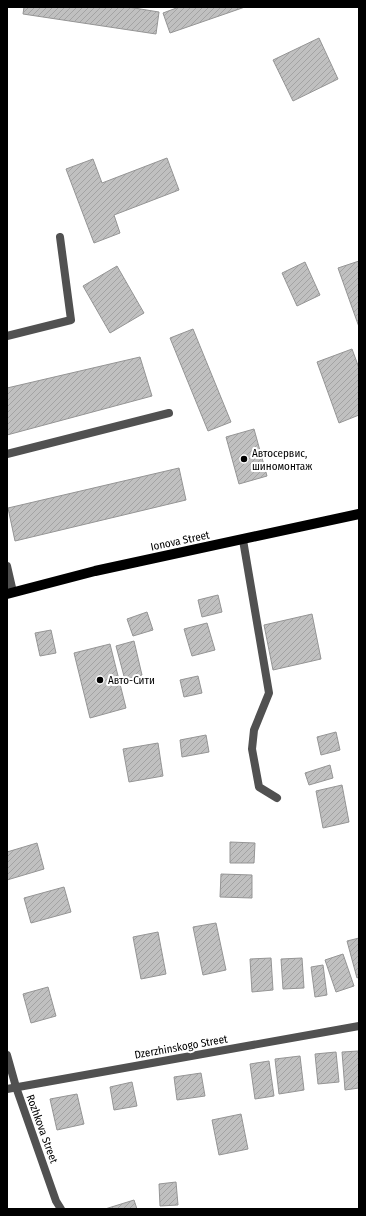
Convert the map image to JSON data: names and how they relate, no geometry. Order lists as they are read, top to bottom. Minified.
{"streets":{"main road":["Ionova Street"],"street":["Dzerzhinskogo Street","Rozhkova Street"]},"crossings":[["Dzerzhinskogo Street","Rozhkova Street"]],"places":["Автосервис, шиномонтаж","Авто-Сити"]}
